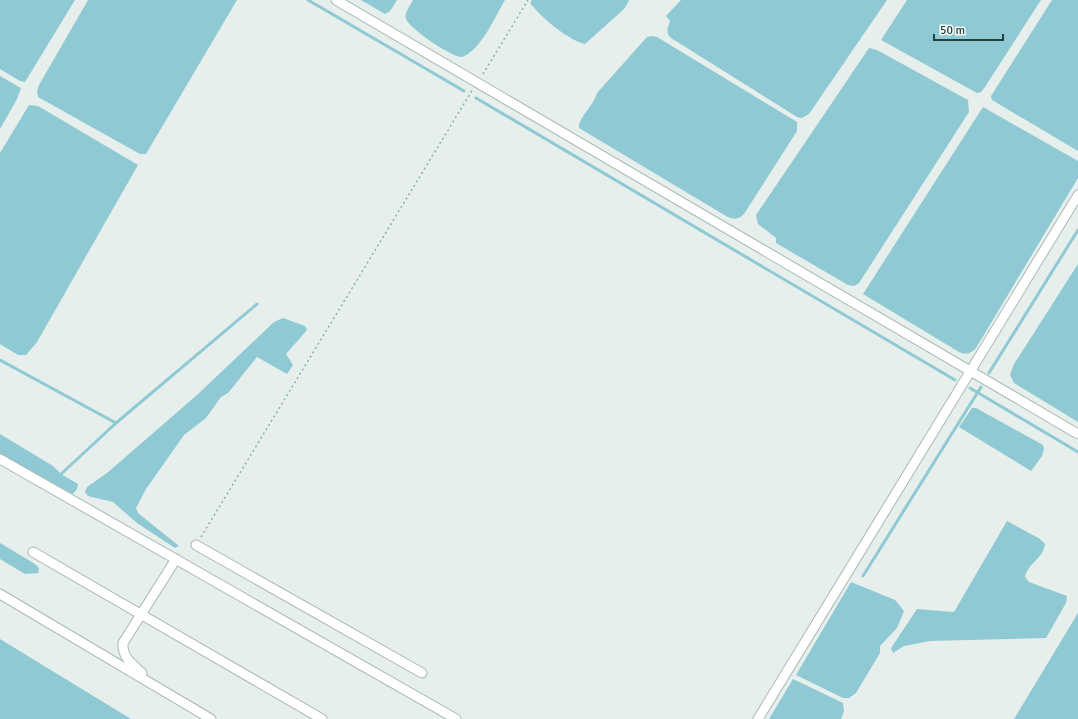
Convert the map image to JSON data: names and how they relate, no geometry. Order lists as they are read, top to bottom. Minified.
{"scale_bar":"50 m"}
